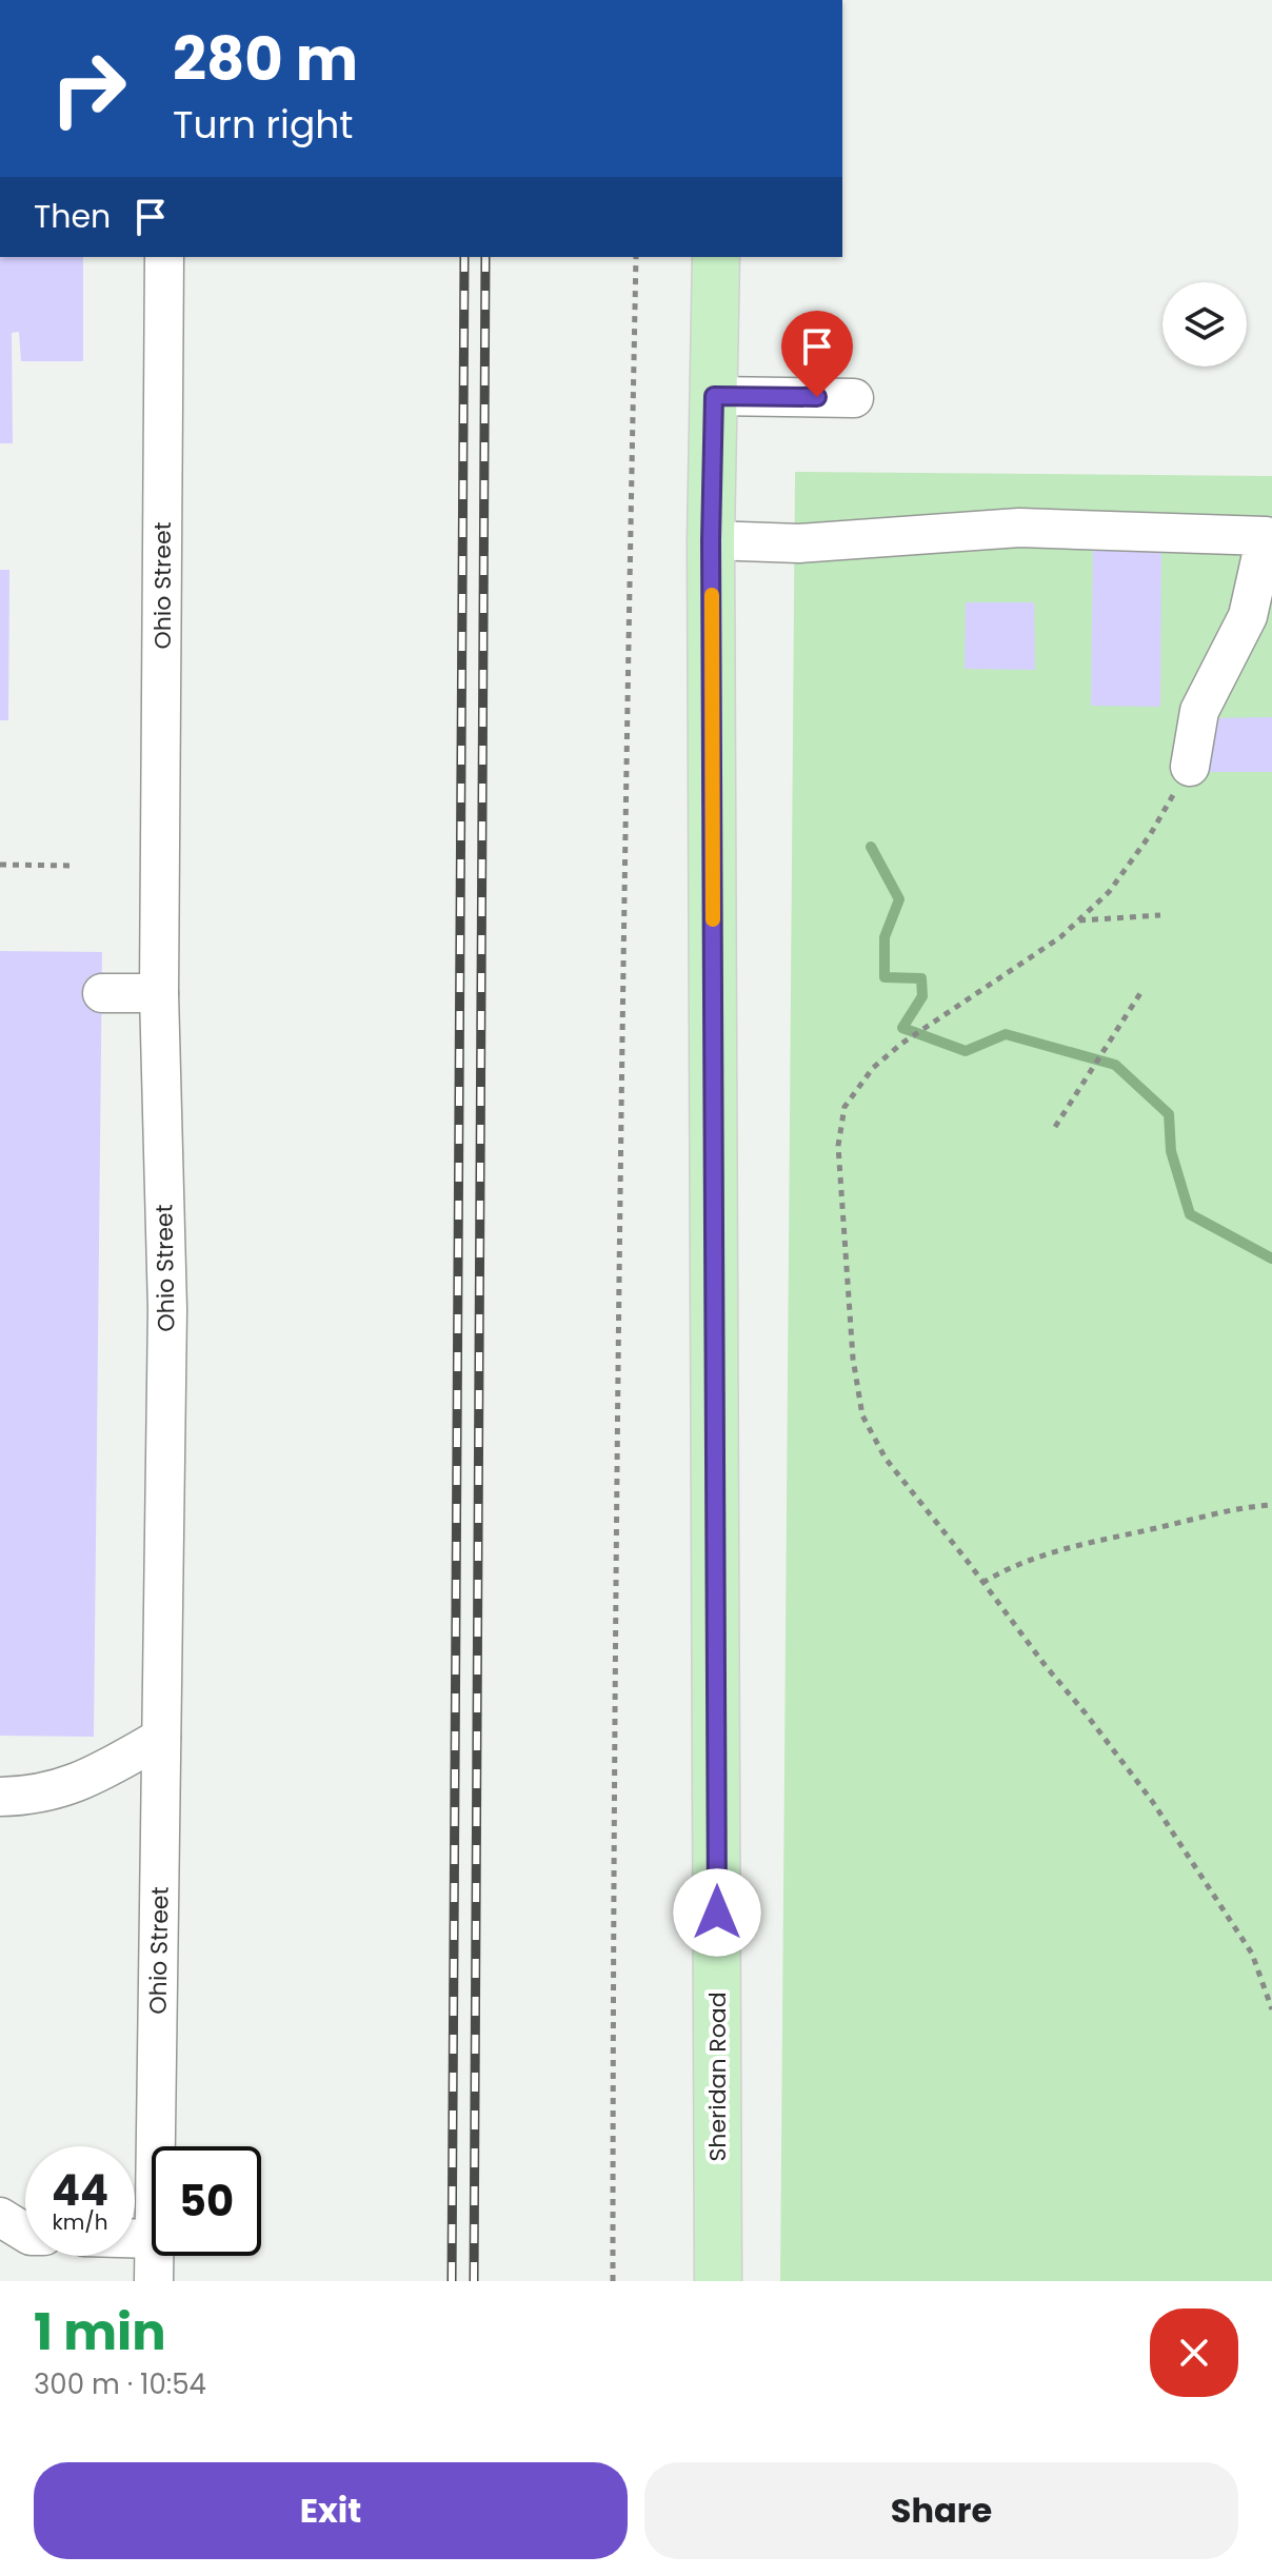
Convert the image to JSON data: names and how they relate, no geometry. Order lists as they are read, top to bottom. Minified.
{"streets":{"main road":["Sheridan Road"],"street":["Ohio Street"]},"page":{"turn":["280 m","Turn right"],"then":"Then","speed":"44 km/h","limit":"50","heading":["1 min","300 m · 10:54"],"buttons":["Exit","Share"]}}
